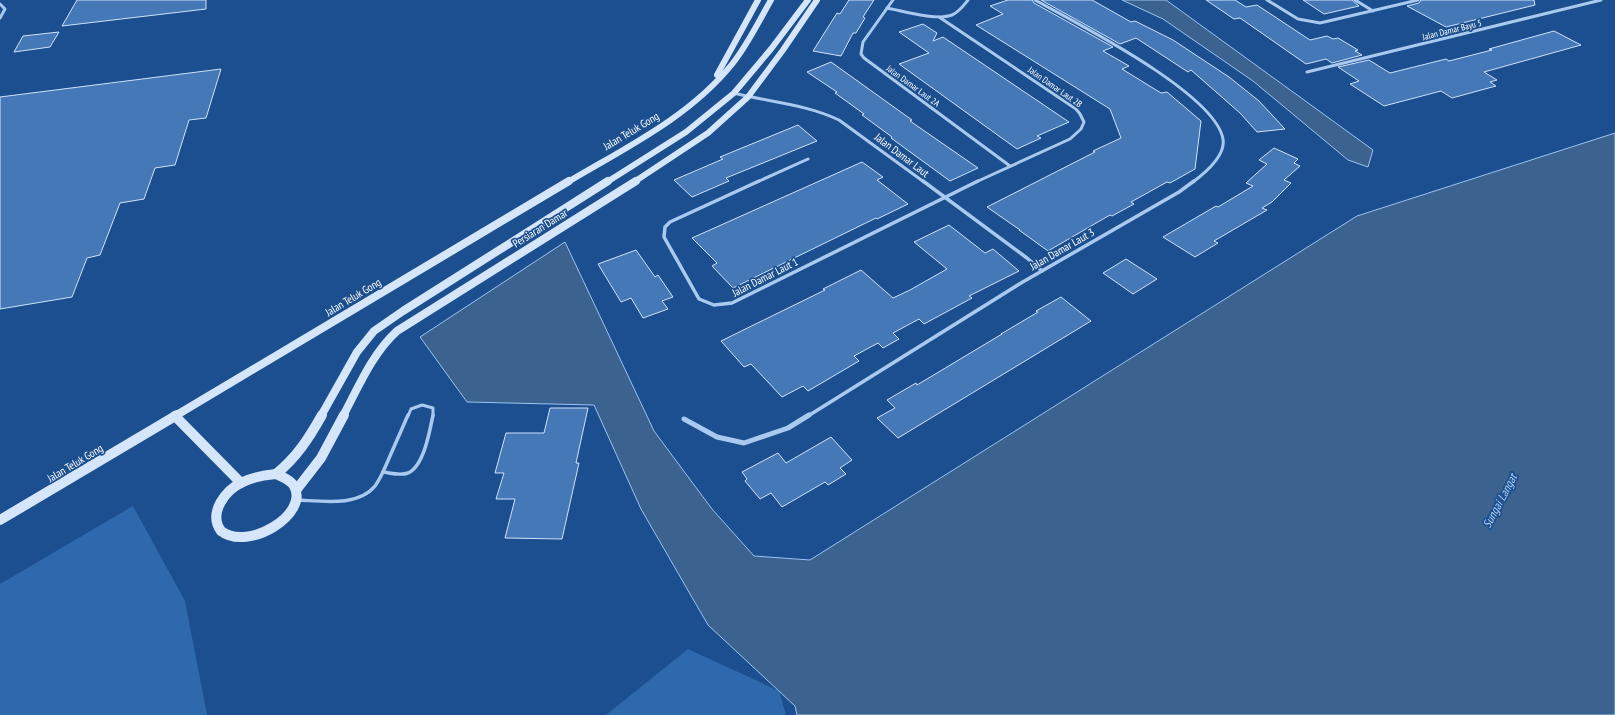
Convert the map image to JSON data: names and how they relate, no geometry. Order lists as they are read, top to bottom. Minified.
{"streets":{"street":["Jalan Damar Bayu 5","Jalan Damar Laut 2A","Jalan Damar Laut 2B","Jalan Teluk Gong","Jalan Damar Laut","Persiaran Damar","Jalan Damar Laut 3","Jalan Damar Laut 1"]},"crossings":[["Jalan Damar Laut 2A","Jalan Damar Laut 2B"],["Jalan Damar Laut 2B","Jalan Damar Laut"],["Jalan Damar Laut 2B","Jalan Damar Laut 1"],["Jalan Damar Laut","Persiaran Damar"],["Jalan Damar Laut","Jalan Damar Laut 3"],["Jalan Damar Laut","Jalan Damar Laut 1"]],"water":["Sungai Langat"]}
